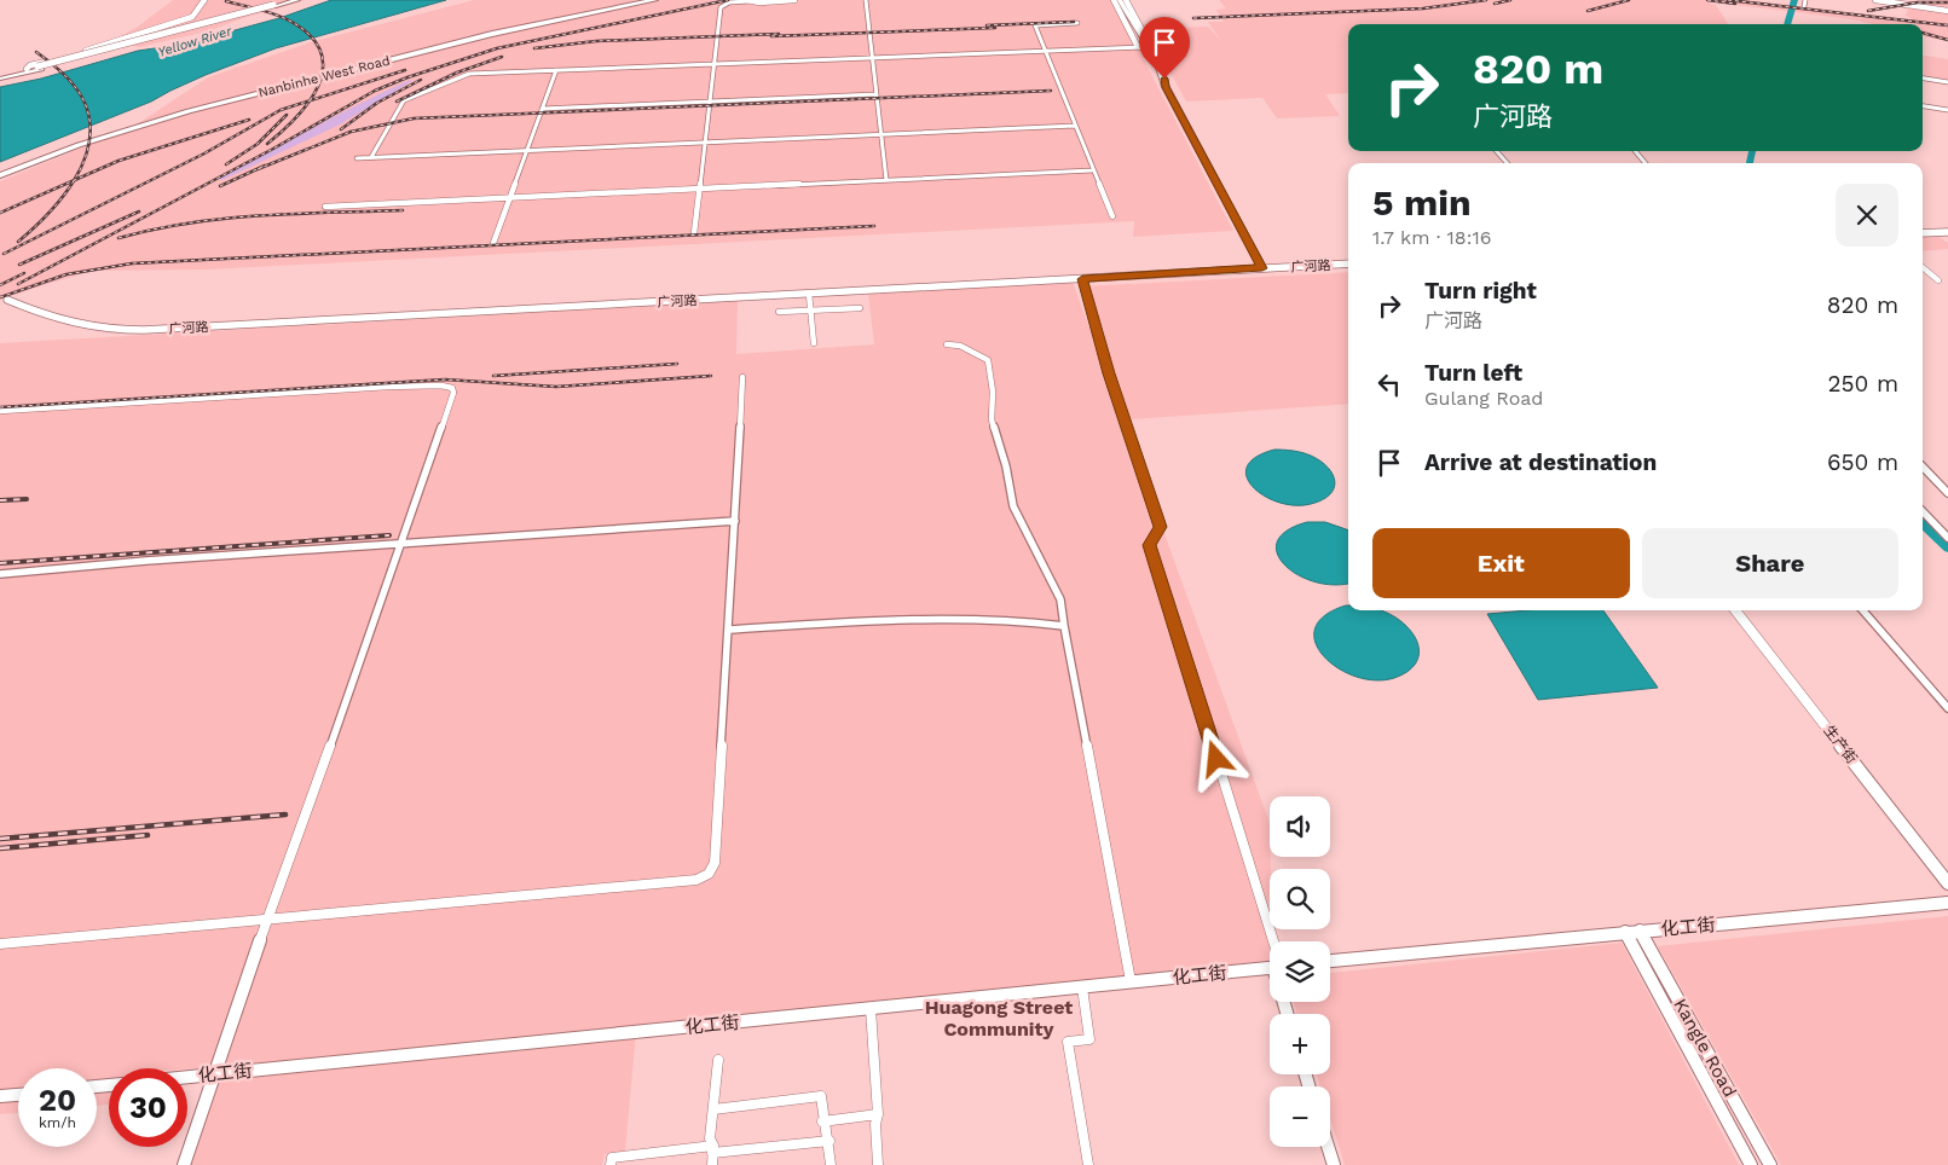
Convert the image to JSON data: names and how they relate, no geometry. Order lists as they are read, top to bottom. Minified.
{"streets":{"highway":["Nanbinhe West Road"],"street":["广河路","生产街","化工街","Kangle Road"]},"crossings":[["化工街","Kangle Road"]],"districts":["Huagong Street Community"],"water":["Yellow River"],"page":{"turn":["820 m","广河路"],"heading":["5 min","1.7 km · 18:16"],"list":[{"name":"Turn right","note":"广河路","value":"820 m"},{"name":"Turn left","note":"Gulang Road","value":"250 m"},{"name":"Arrive at destination","value":"650 m"}],"buttons":["Exit","Share"],"map_buttons":["+","−"],"speed":"20 km/h","limit":"30"}}
